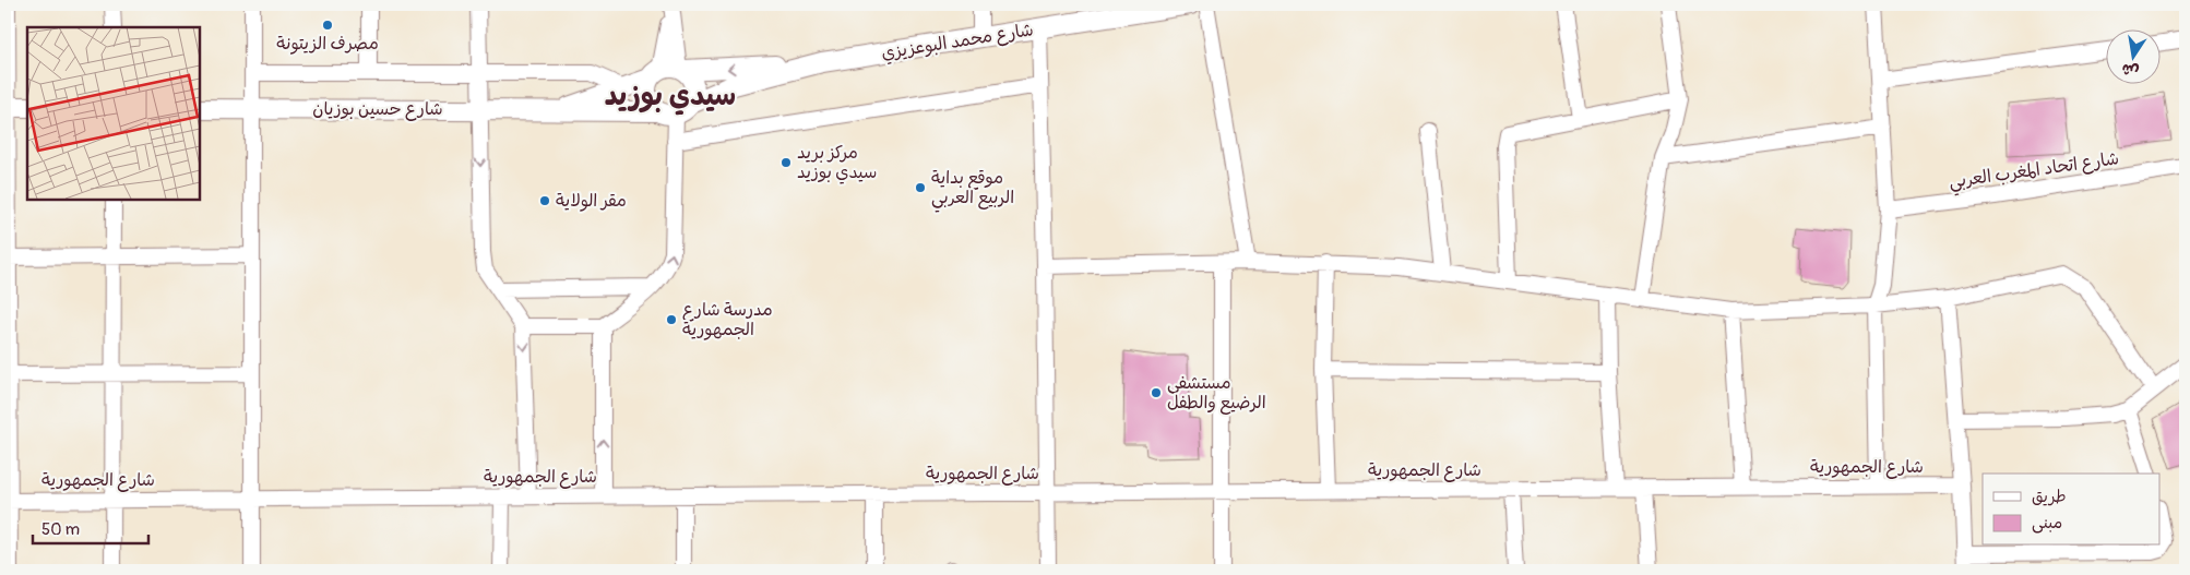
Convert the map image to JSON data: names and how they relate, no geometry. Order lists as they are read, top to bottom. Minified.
{"streets":{"main road":["شارع محمد البوعزيزي","شارع حسين بوزيان"],"street":["شارع اتحاد المغرب العربي","شارع الجمهورية"]},"crossings":[["شارع محمد البوعزيزي","شارع حسين بوزيان"]],"districts":["سيدي بوزيد"],"places":["مصرف الزيتونة","مركز بريد سيدي بوزيد","موقع بداية الربيع العربي","مقر الولاية","مدرسة شارع الجمهورية","مستشفى الرضيع والطفل"],"legend":["طريق","مبنى"],"scale_bar":"50 m","north":"bottom"}
